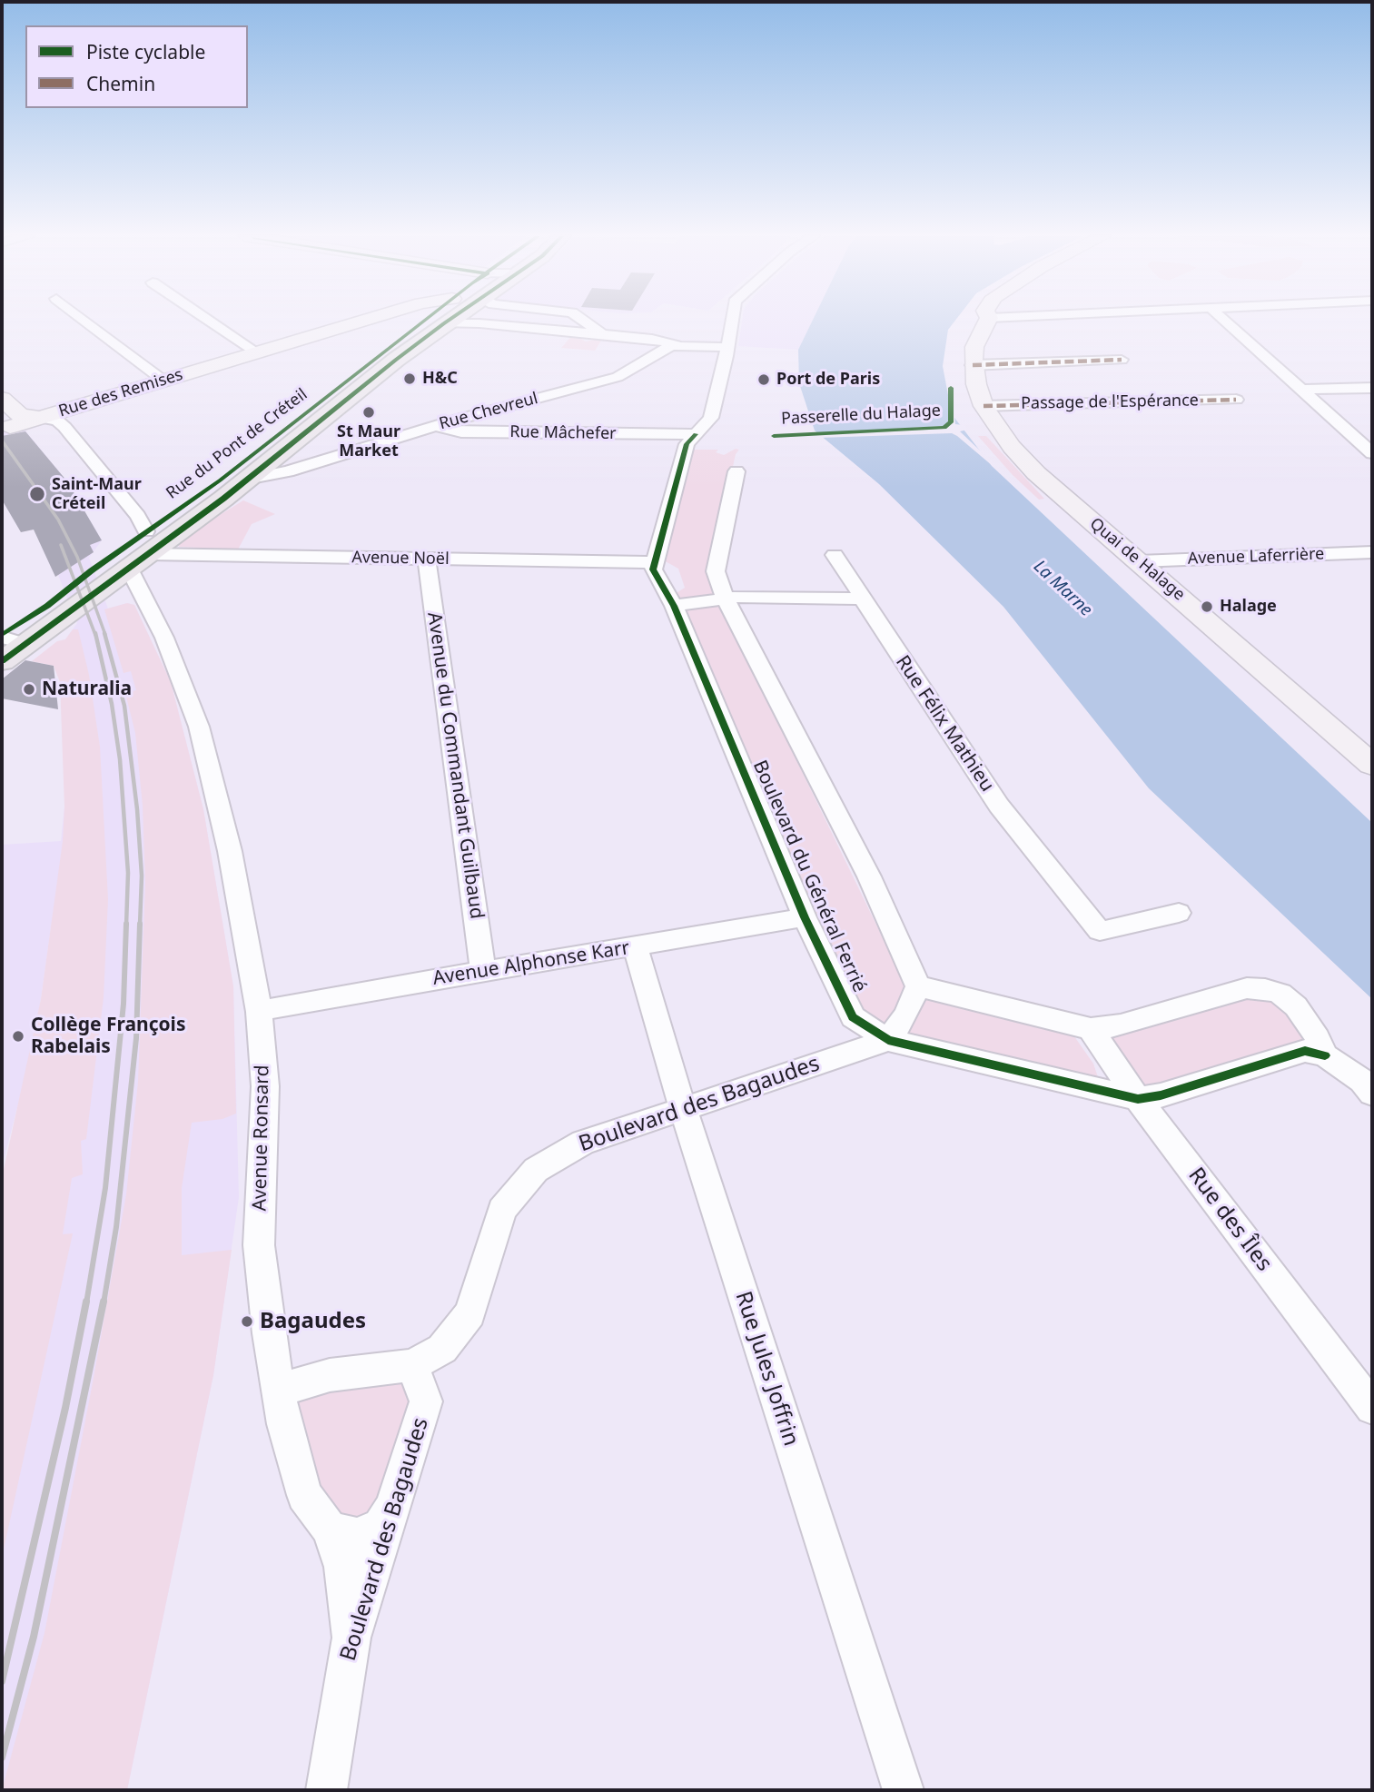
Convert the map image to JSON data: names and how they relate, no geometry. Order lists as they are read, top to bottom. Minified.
{"streets":{"main road":["Rue du Pont de Créteil"],"street":["Rue des Remises","Passage de l'Espérance","Rue Chevreul","Rue Mâchefer","Avenue Laferrière","Avenue Noël","Quai de Halage","Rue Félix Mathieu","Avenue du Commandant Guilbaud","Boulevard du Général Ferrié","Avenue Alphonse Karr","Boulevard des Bagaudes","Avenue Ronsard","Rue des Îles","Rue Jules Joffrin"],"cycle path":["Passerelle du Halage"]},"crossings":[["Passage de l'Espérance","Quai de Halage"],["Rue Chevreul","Rue Mâchefer"],["Rue Chevreul","Rue du Pont de Créteil"],["Rue du Pont de Créteil","Avenue Noël"],["Rue du Pont de Créteil","Avenue Ronsard"],["Avenue Laferrière","Quai de Halage"],["Avenue Noël","Avenue du Commandant Guilbaud"],["Avenue Noël","Boulevard du Général Ferrié"],["Avenue Noël","Avenue Ronsard"],["Avenue du Commandant Guilbaud","Avenue Alphonse Karr"],["Boulevard du Général Ferrié","Avenue Alphonse Karr"],["Boulevard du Général Ferrié","Boulevard des Bagaudes"],["Boulevard du Général Ferrié","Rue des Îles"],["Avenue Alphonse Karr","Avenue Ronsard"],["Avenue Alphonse Karr","Rue Jules Joffrin"],["Boulevard des Bagaudes","Avenue Ronsard"],["Boulevard des Bagaudes","Rue Jules Joffrin"]],"water":["La Marne"],"places":["H&C","Port de Paris","St Maur Market","Saint-Maur Créteil","Halage","Naturalia","Collège François Rabelais","Bagaudes"],"legend":["Piste cyclable","Chemin"]}
